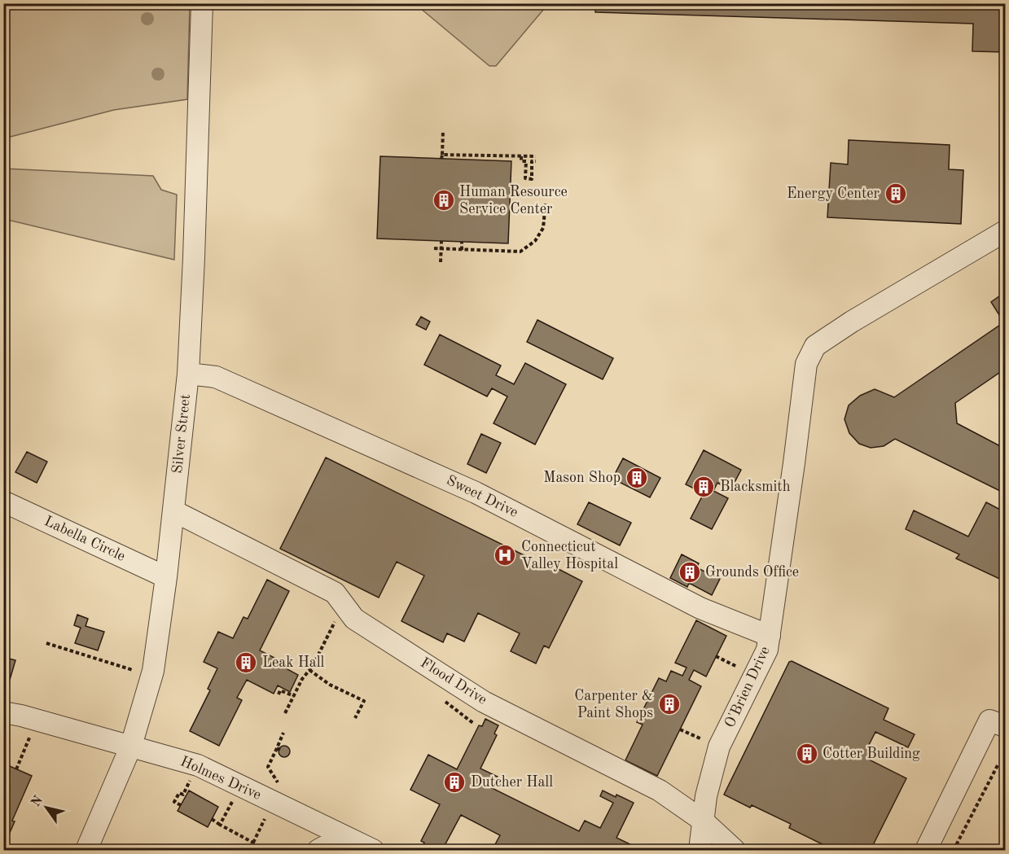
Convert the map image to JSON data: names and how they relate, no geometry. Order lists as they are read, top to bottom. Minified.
{"streets":{"street":["Silver Street","Sweet Drive","Labella Circle","Flood Drive","O'Brien Drive","Holmes Drive"]},"crossings":[["Silver Street","Sweet Drive"],["Silver Street","Labella Circle"],["Silver Street","Flood Drive"],["Silver Street","Holmes Drive"],["Sweet Drive","O'Brien Drive"],["Flood Drive","O'Brien Drive"]],"places":{"building":["Energy Center","Human Resource Service Center","Mason Shop","Blacksmith","Grounds Office","Leak Hall","Carpenter & Paint Shops","Cotter Building","Dutcher Hall"],"hospital":["Connecticut Valley Hospital"]},"north":"top left"}
